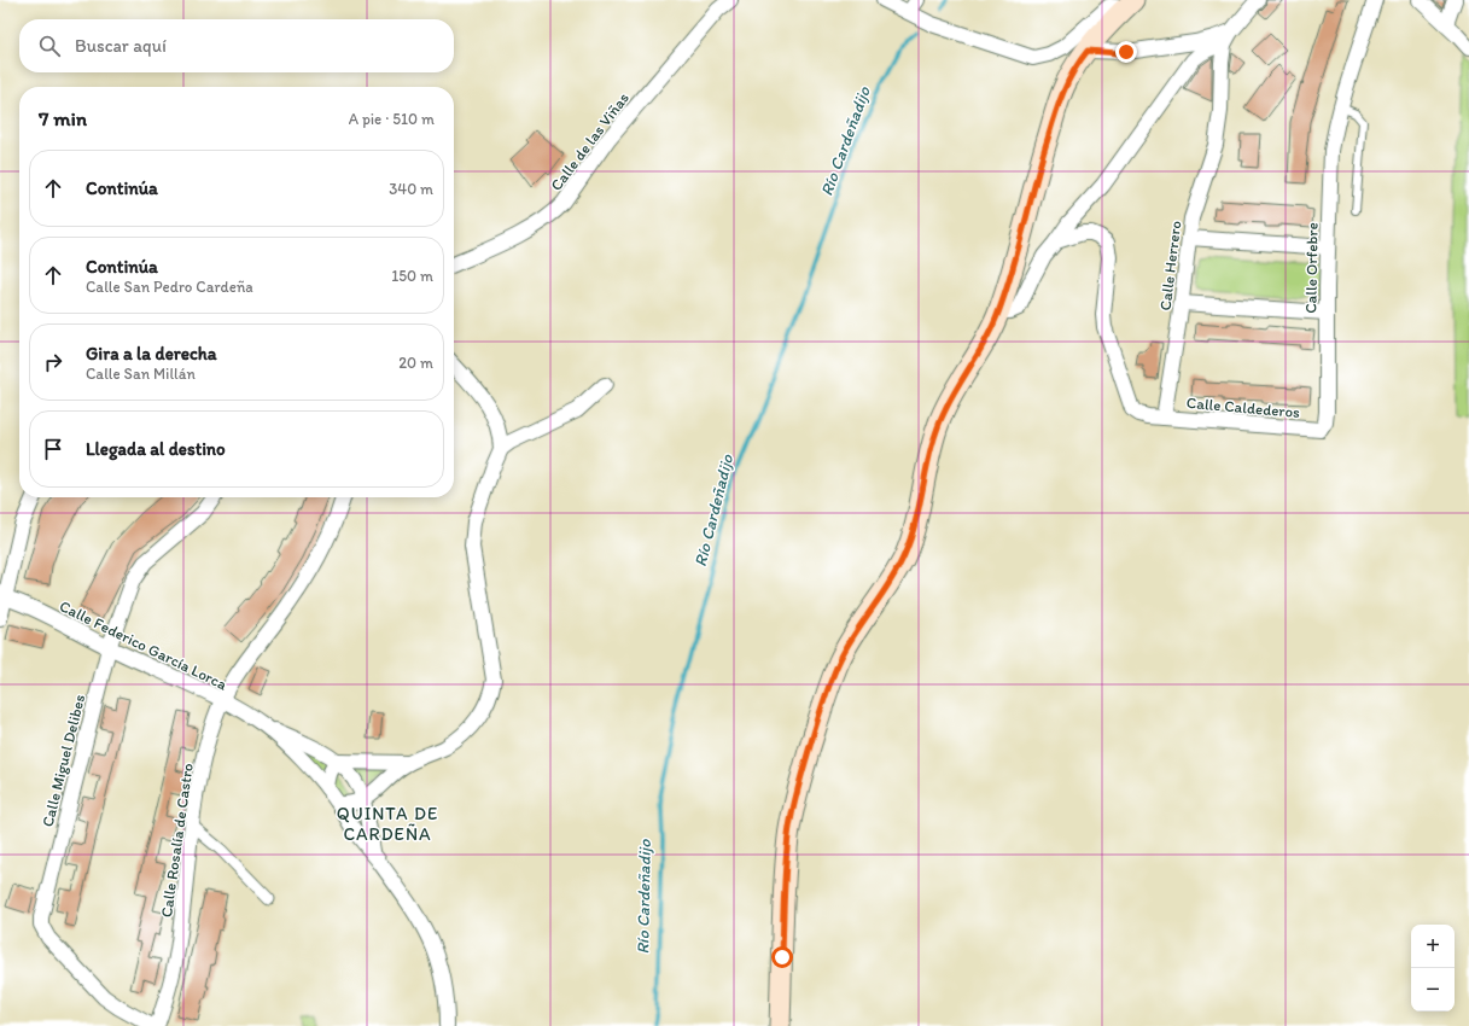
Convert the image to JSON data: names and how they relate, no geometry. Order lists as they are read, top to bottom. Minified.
{"streets":{"street":["Calle de las Viñas","Calle Herrero","Calle Orfebre","Calle Caldederos","Calle Federico García Lorca","Calle Miguel Delibes","Calle Rosalía de Castro"]},"crossings":[["Calle Herrero","Calle Caldederos"],["Calle Orfebre","Calle Caldederos"],["Calle Federico García Lorca","Calle Miguel Delibes"],["Calle Federico García Lorca","Calle Rosalía de Castro"]],"districts":["QUINTA DE CARDEÑA"],"water":["Río Cardeñadijo"],"page":{"search":"Buscar aquí","heading":["7 min","A pie · 510 m"],"list":[["Continúa","340 m"],["Continúa","Calle San Pedro Cardeña","150 m"],["Gira a la derecha","Calle San Millán","20 m"],"Llegada al destino"],"map_buttons":["+","−"]}}
